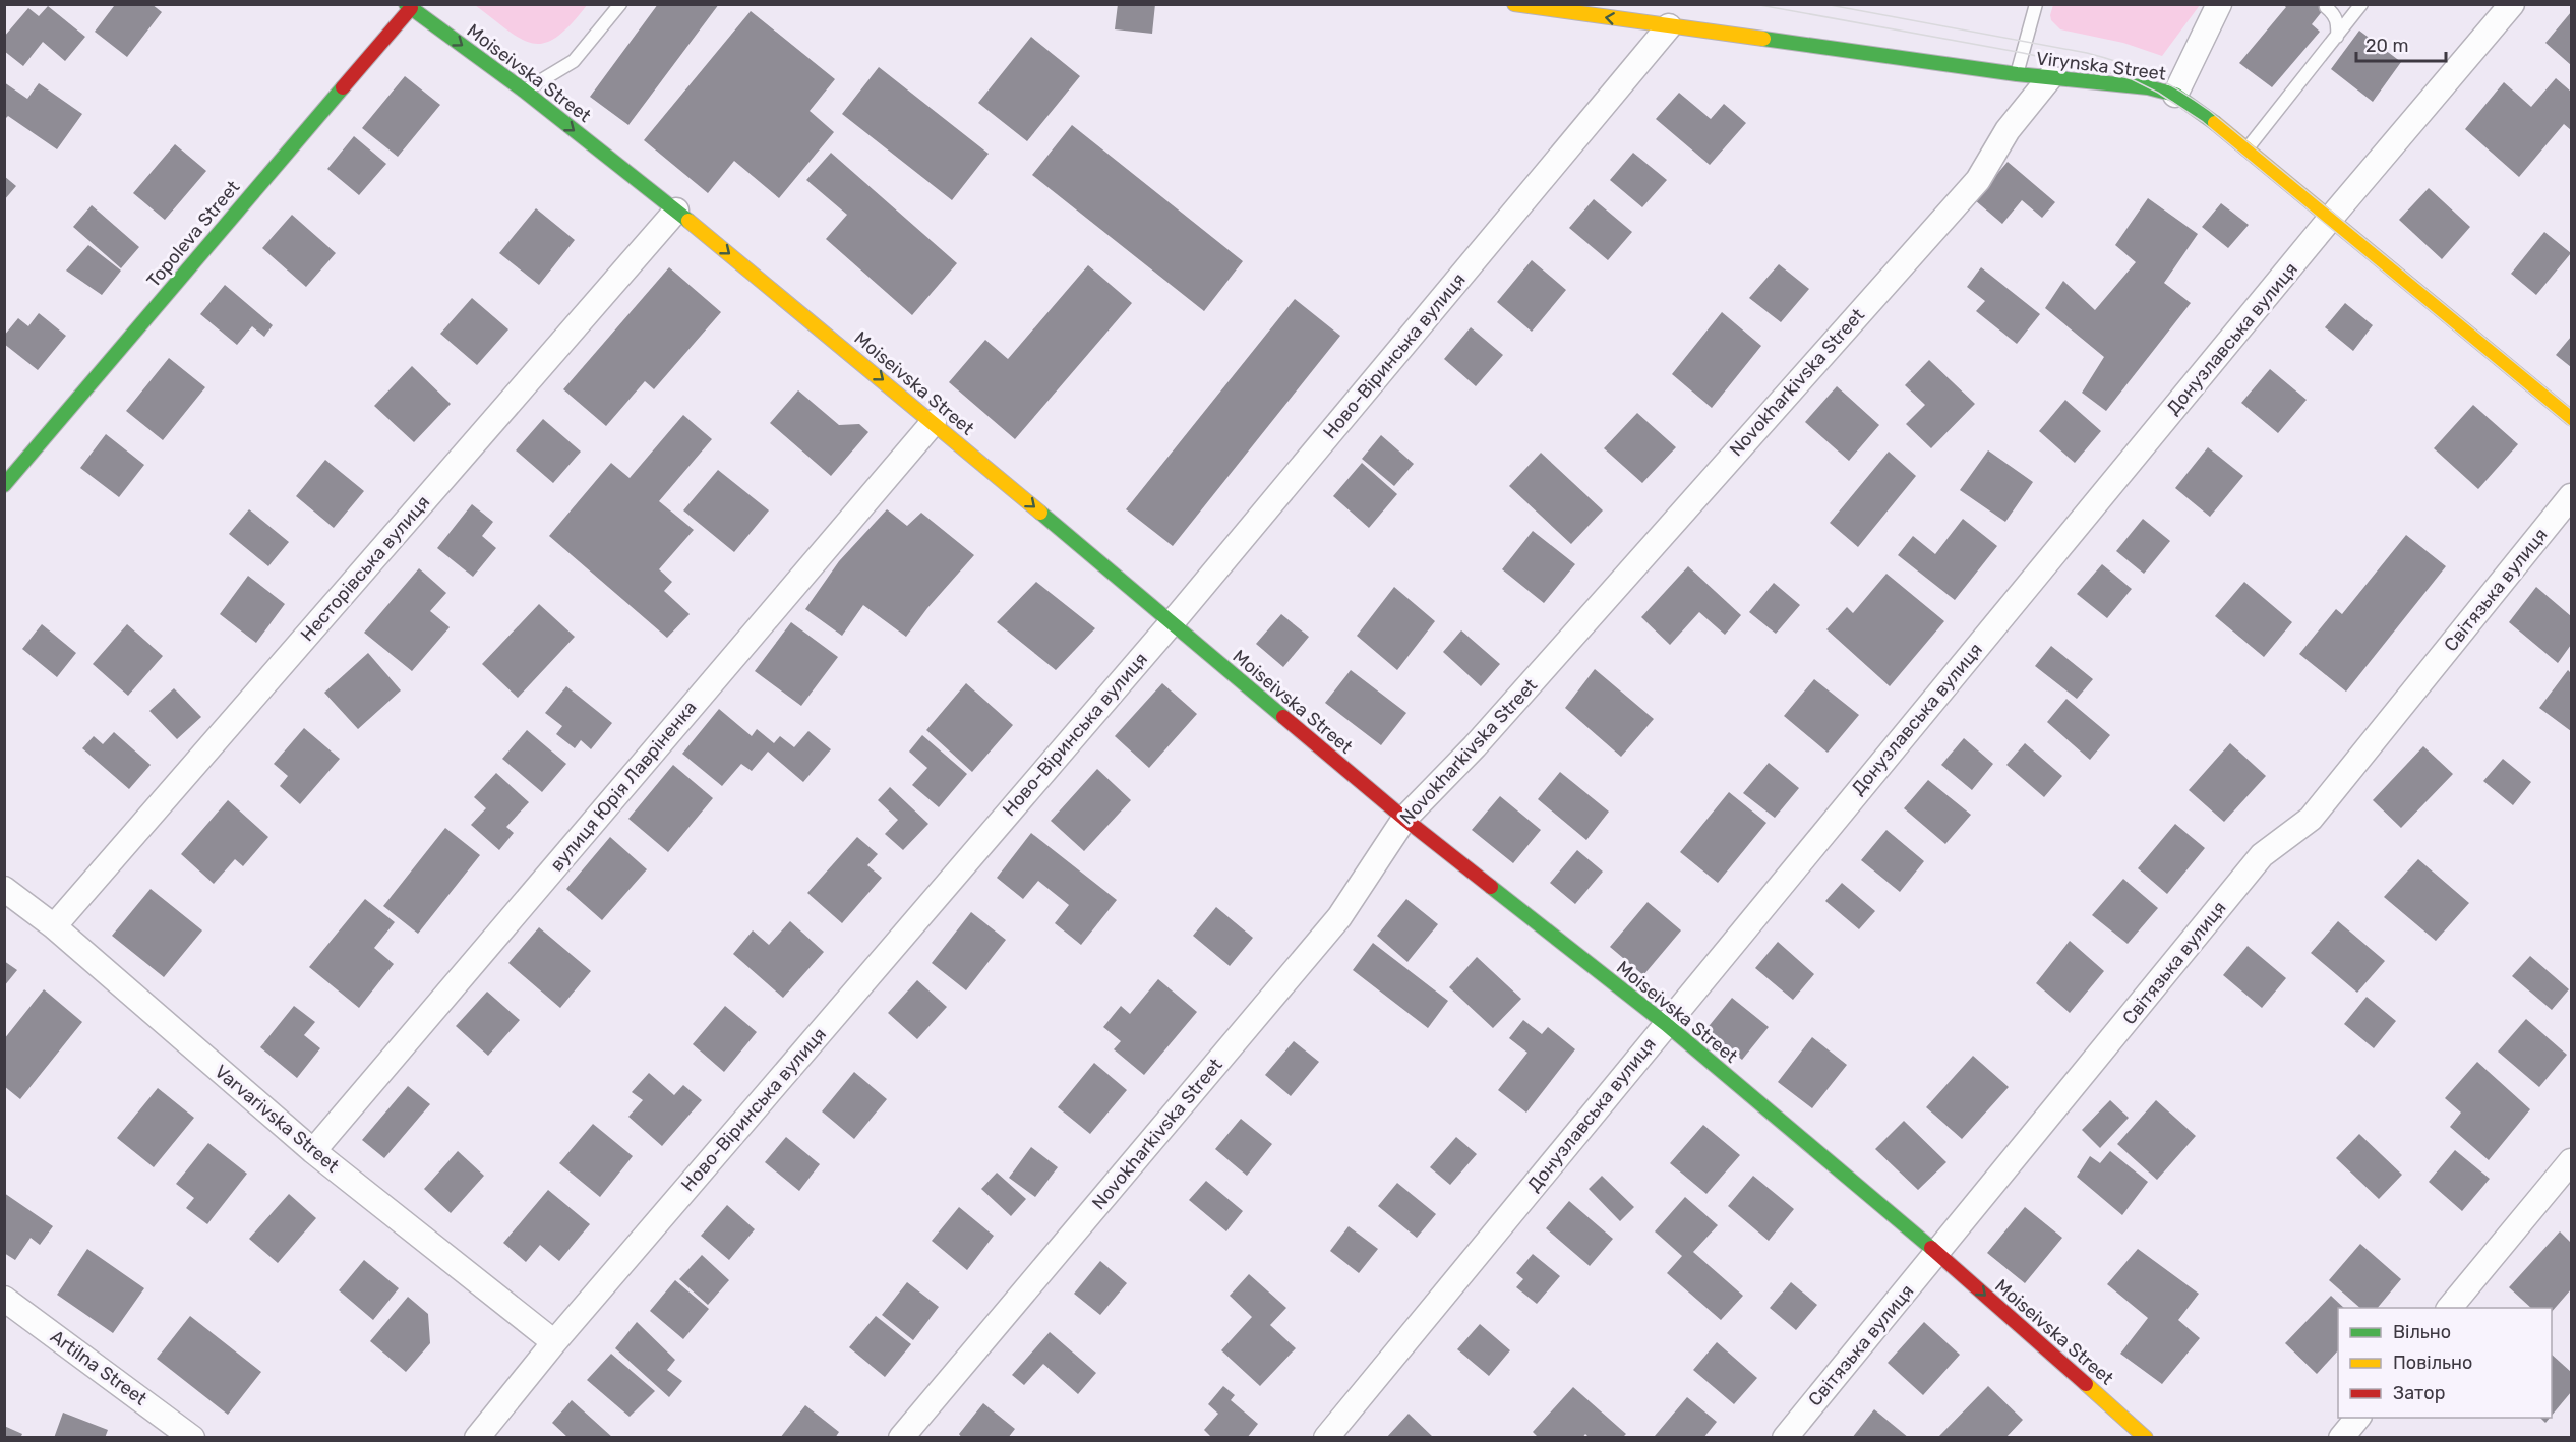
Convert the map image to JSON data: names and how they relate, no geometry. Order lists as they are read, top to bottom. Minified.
{"streets":{"main road":["Virynska Street","Moiseivska Street","Topoleva Street"],"street":["Донузлавська вулиця","Ново-Віринська вулиця","Novokharkivska Street","Несторівська вулиця","Світязька вулиця","вулиця Юрія Лавріненка","Varvarivska Street","Artilna Street"]},"crossings":[["Virynska Street","Донузлавська вулиця"],["Virynska Street","Ново-Віринська вулиця"],["Virynska Street","Novokharkivska Street"],["Moiseivska Street","Topoleva Street"],["Moiseivska Street","Донузлавська вулиця"],["Moiseivska Street","Ново-Віринська вулиця"],["Moiseivska Street","Novokharkivska Street"],["Moiseivska Street","Несторівська вулиця"],["Moiseivska Street","Світязька вулиця"],["Moiseivska Street","вулиця Юрія Лавріненка"],["Ново-Віринська вулиця","Varvarivska Street"],["Несторівська вулиця","Varvarivska Street"],["вулиця Юрія Лавріненка","Varvarivska Street"]],"one_way":["Moiseivska Street"],"legend":["Вільно","Повільно","Затор"],"scale_bar":"20 m"}
